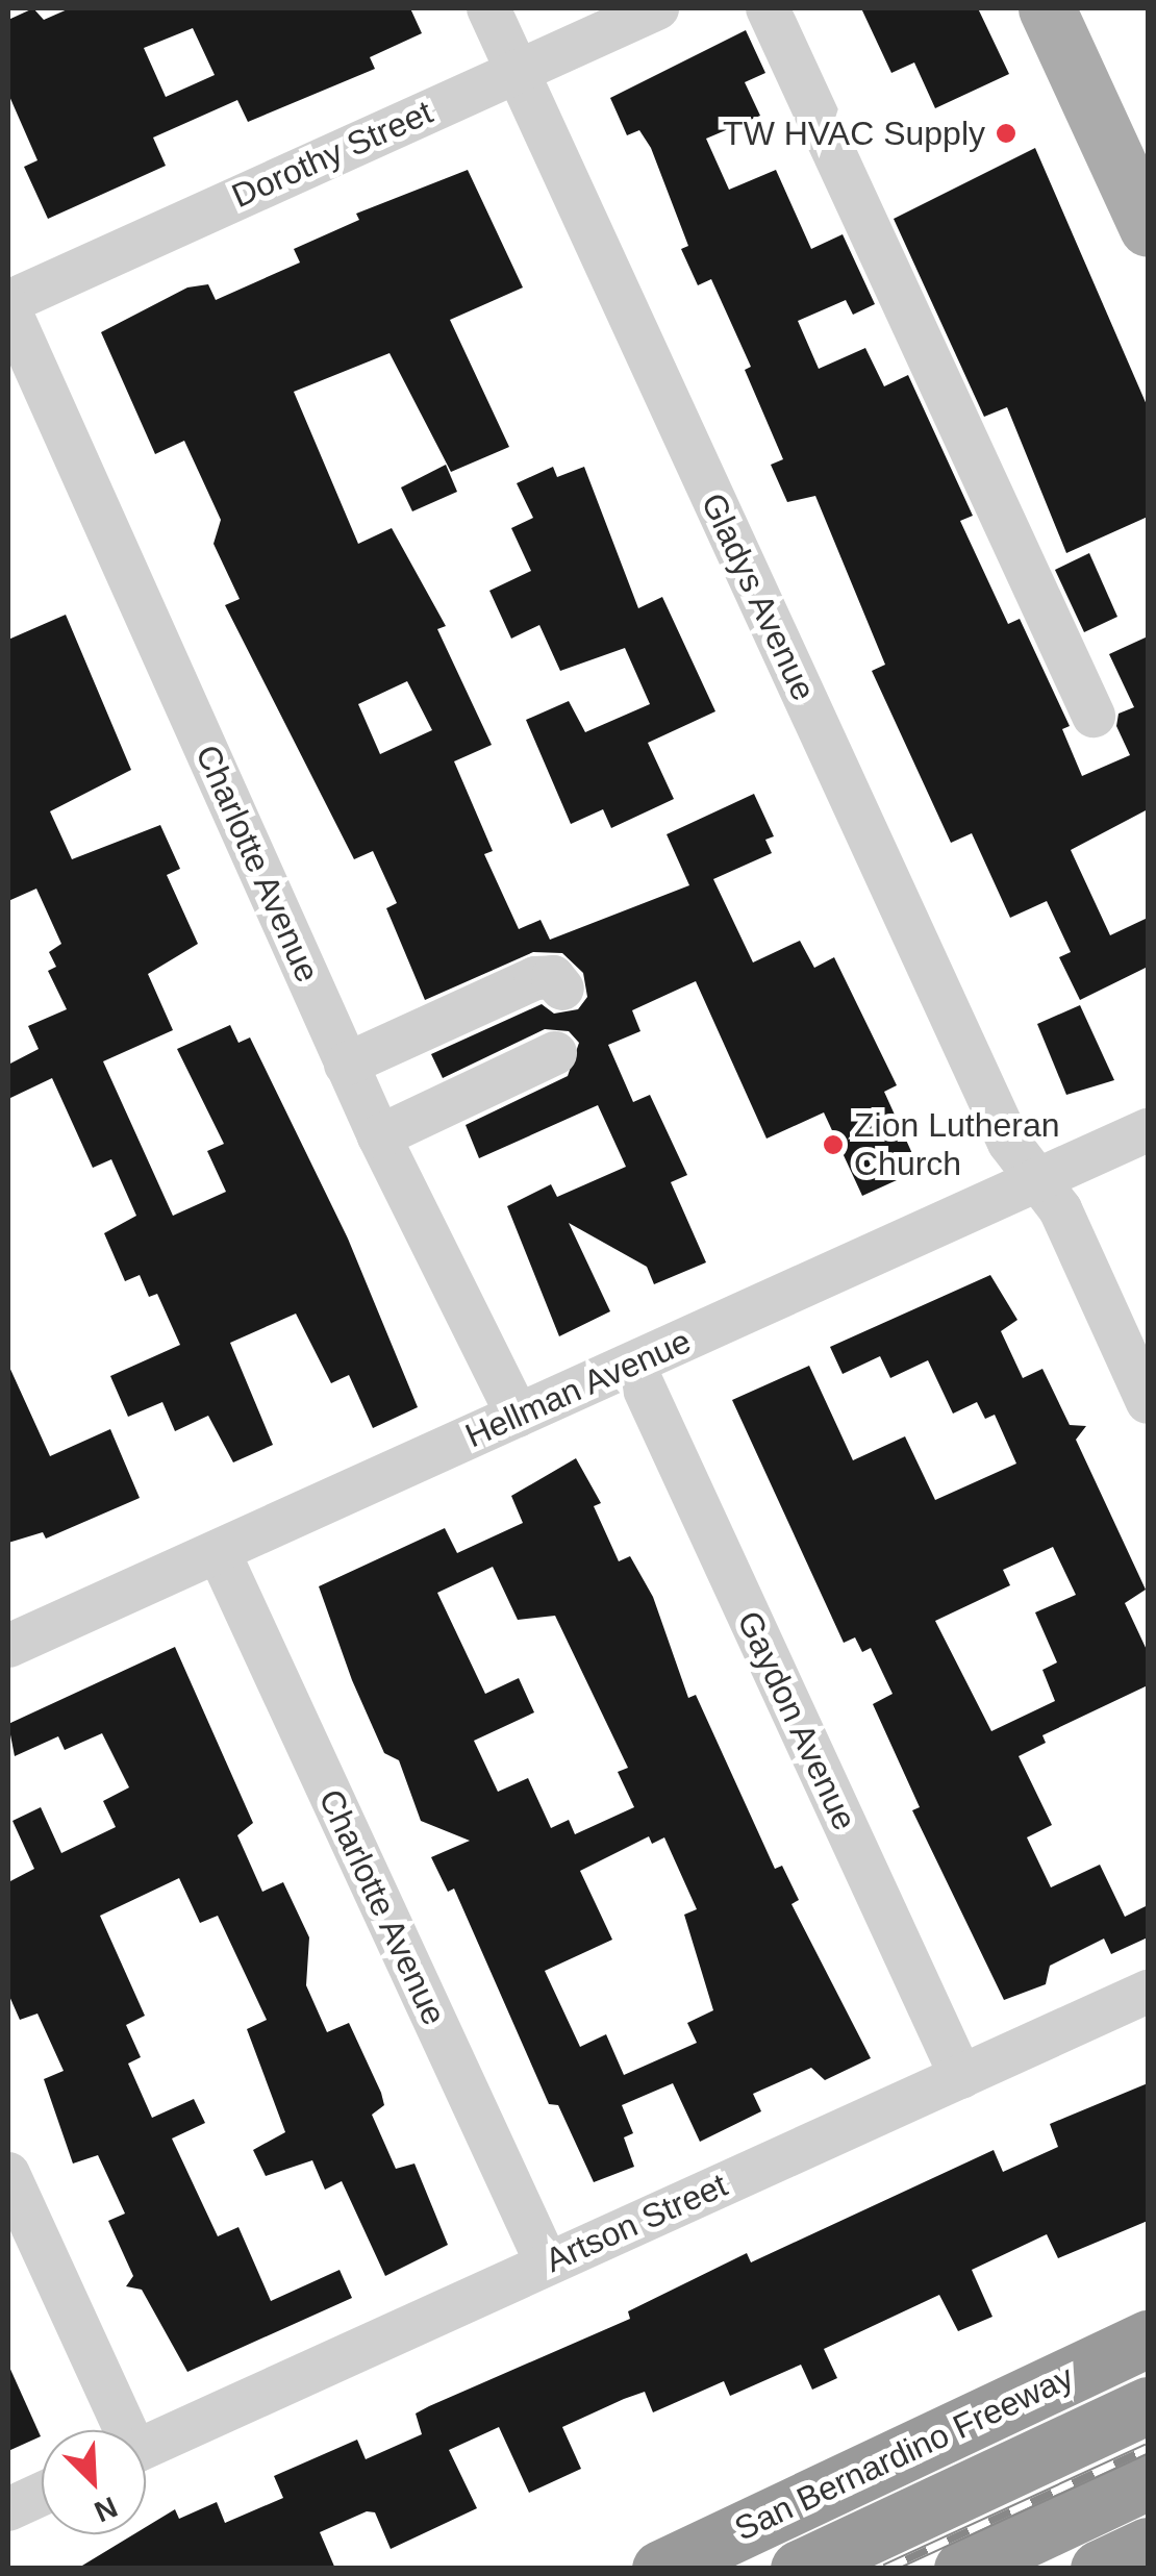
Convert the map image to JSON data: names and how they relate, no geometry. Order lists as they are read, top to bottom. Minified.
{"streets":{"highway":["San Bernardino Freeway"],"street":["Dorothy Street","Gladys Avenue","Charlotte Avenue","Hellman Avenue","Gaydon Avenue","Artson Street"]},"crossings":[["Dorothy Street","Gladys Avenue"],["Dorothy Street","Charlotte Avenue"],["Gladys Avenue","Hellman Avenue"],["Charlotte Avenue","Hellman Avenue"],["Charlotte Avenue","Artson Street"],["Hellman Avenue","Gaydon Avenue"],["Gaydon Avenue","Artson Street"]],"places":["TW HVAC Supply","Zion Lutheran Church"],"north":"bottom right"}
